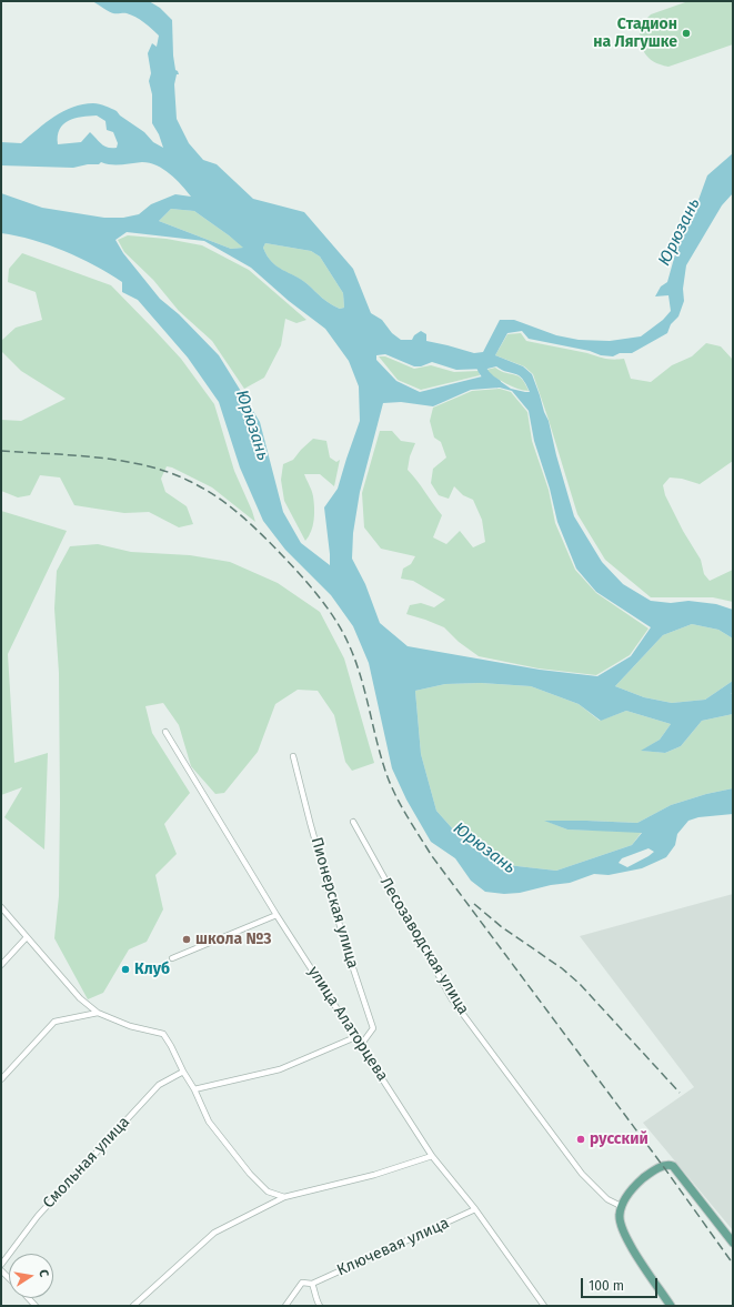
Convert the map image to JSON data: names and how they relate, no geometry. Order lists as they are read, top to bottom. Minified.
{"streets":{"street":["Пионерская улица","Лесозаводская улица","улица Алаторцева","Смольная улица","Ключевая улица"]},"crossings":[["Пионерская улица","улица Алаторцева"],["улица Алаторцева","Ключевая улица"]],"water":["Юрюзань"],"places":["Cтадион на Лягушке","школа №3","Клуб","русский"],"scale_bar":"100 m","north":"right"}
